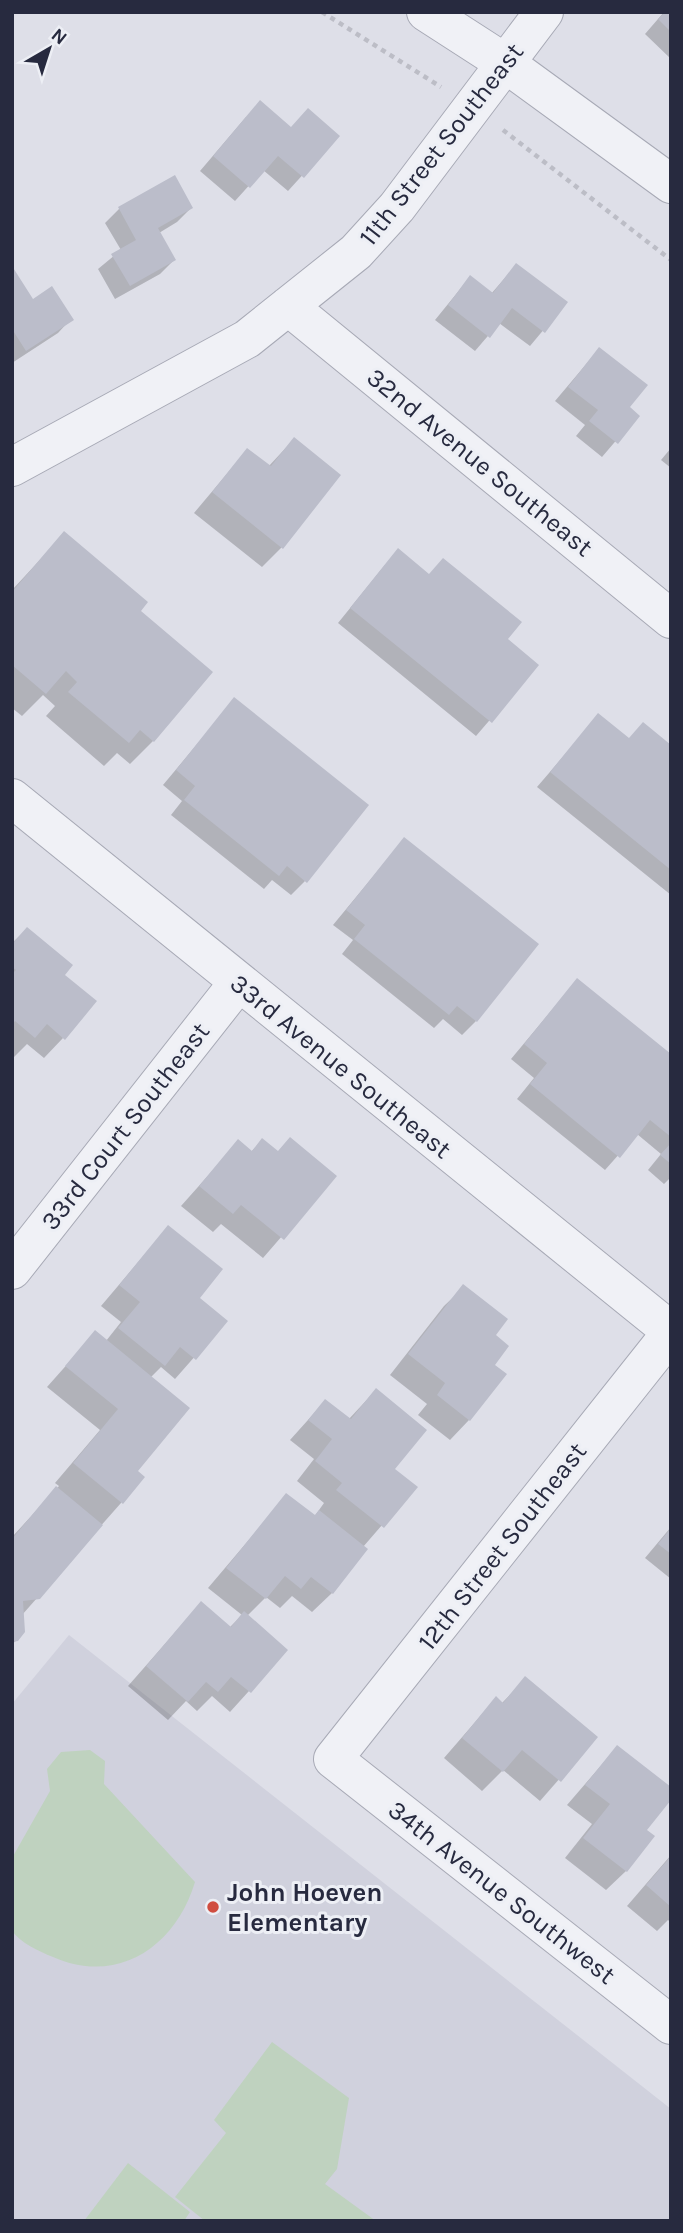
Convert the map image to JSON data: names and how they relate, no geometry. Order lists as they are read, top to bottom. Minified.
{"streets":{"street":["11th Street Southeast","32nd Avenue Southeast","33rd Avenue Southeast","33rd Court Southeast","12th Street Southeast","34th Avenue Southwest"]},"crossings":[["11th Street Southeast","32nd Avenue Southeast"],["33rd Avenue Southeast","33rd Court Southeast"],["33rd Avenue Southeast","12th Street Southeast"],["12th Street Southeast","34th Avenue Southwest"]],"places":["John Hoeven Elementary"],"north":"top right"}
